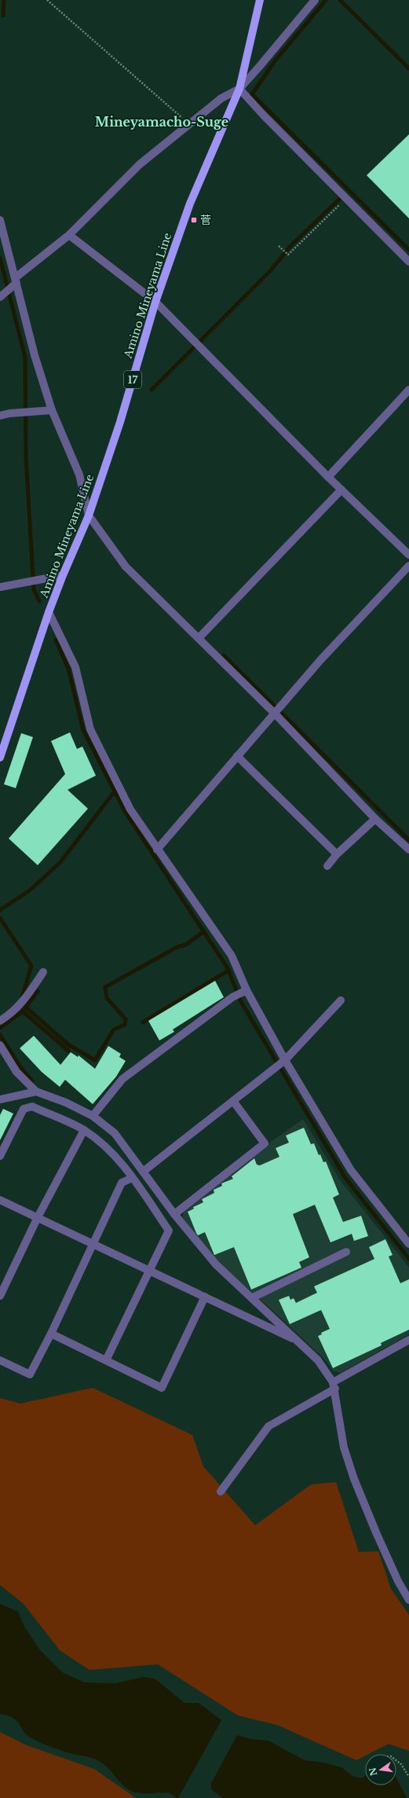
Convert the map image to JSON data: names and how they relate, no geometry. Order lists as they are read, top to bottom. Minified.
{"streets":{"main road":["Amino Mineyama Line","17"]},"districts":["Mineyamacho-Suge"],"places":{"transit":["菅"]},"north":"left"}
